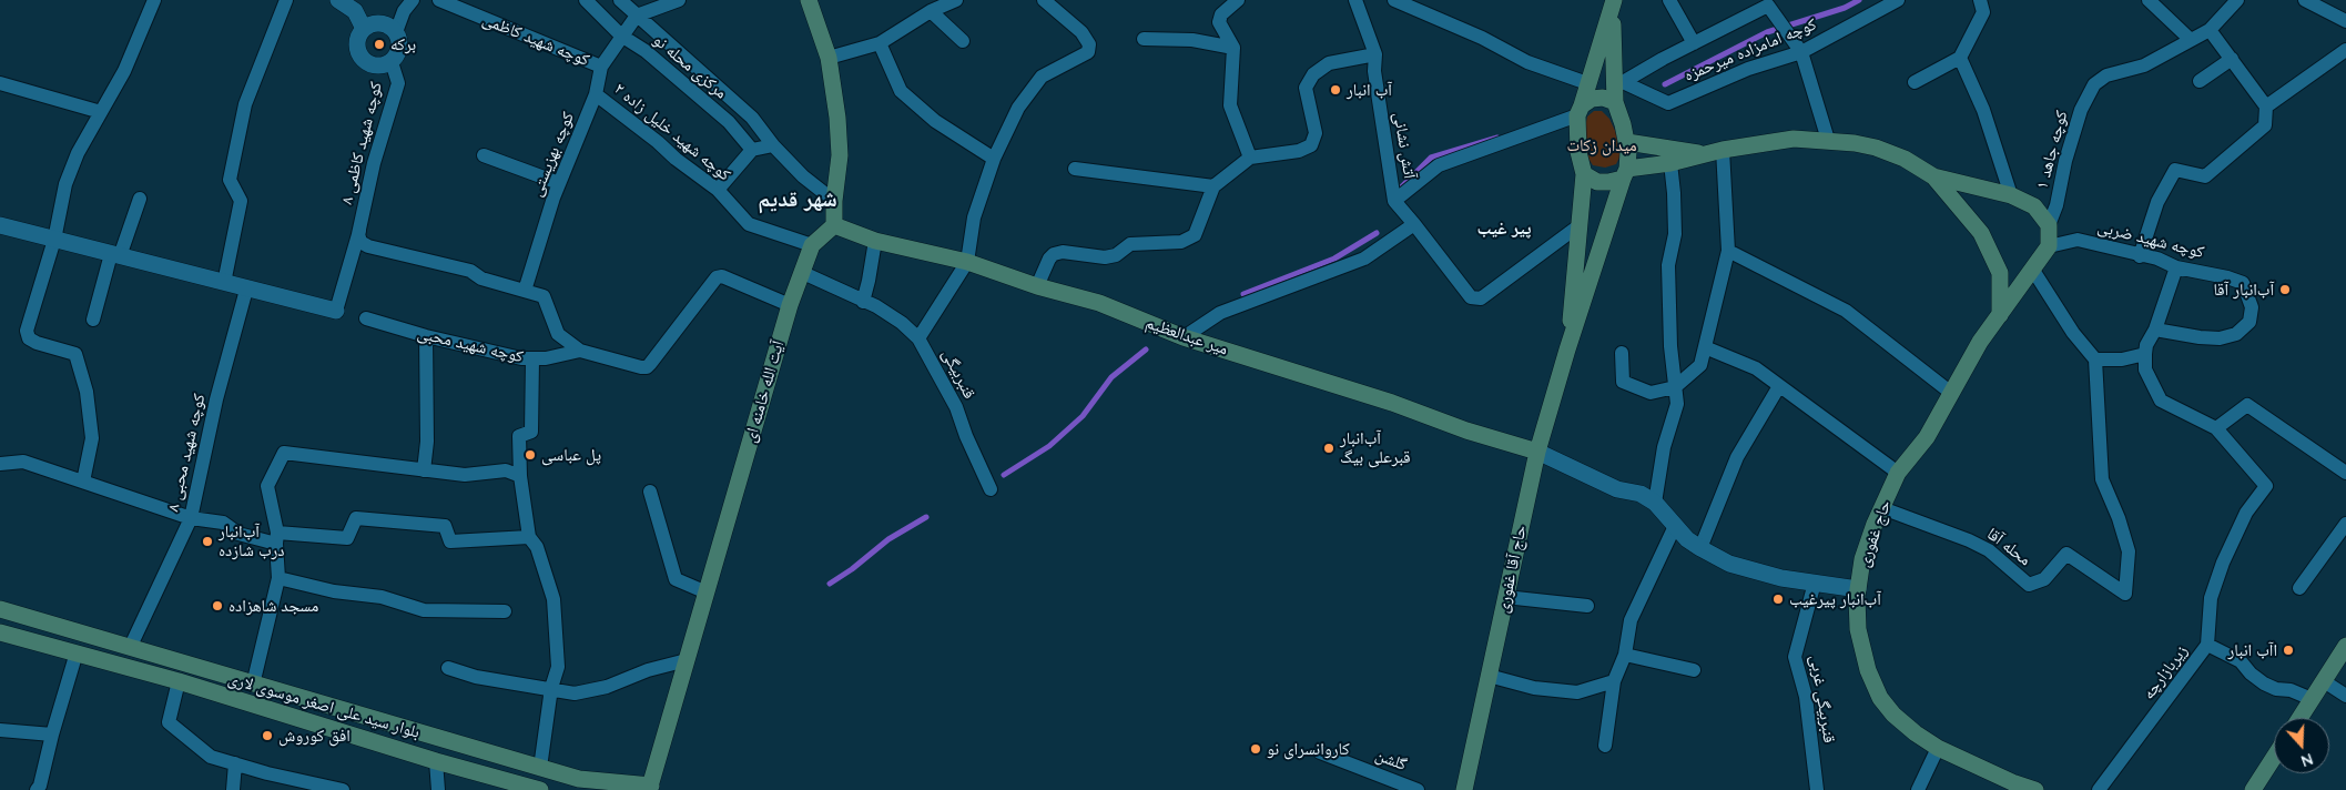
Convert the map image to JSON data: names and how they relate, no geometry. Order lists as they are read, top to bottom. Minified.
{"streets":{"main road":["میر عبدالعظیم","آیت الله خامنه ای","حاج غفوری","حاج آقا غفوری","بلوار سید علی اصغر موسوی لاری"],"street":["کوچه شهید کاظمی","کوچه امامزاده میرحمزه","مرکزی محله نو","کوچه شهید خلیل زاده ۲","کوچه شهید کاظمی ۸","آتش نشانی","کوچه جاهد ۱","کوچه بهزیستی","کوچه شهید ضربی","کوچه شهید محبی","قنبربیگی","کوچه شهید محبی ۸","محله آقا","زیربازارچه","قنبربیگی غربی","گلشن"]},"crossings":[["کوچه شهید کاظمی","کوچه بهزیستی"],["کوچه امامزاده میرحمزه","حاج آقا غفوری"],["مرکزی محله نو","کوچه بهزیستی"],["کوچه شهید خلیل زاده ۲","کوچه بهزیستی"],["کوچه شهید خلیل زاده ۲","آیت الله خامنه ای"],["کوچه شهید ضربی","حاج غفوری"],["میر عبدالعظیم","حاج آقا غفوری"],["کوچه شهید محبی","آیت الله خامنه ای"],["قنبربیگی","آیت الله خامنه ای"],["آیت الله خامنه ای","بلوار سید علی اصغر موسوی لاری"],["کوچه شهید محبی ۸","بلوار سید علی اصغر موسوی لاری"],["حاج غفوری","محله آقا"]],"districts":["شهر قدیم","پیر غیب"],"parks":["میدان زکات"],"places":["برکه","آب انبار","آب‌انبار آقا","آب‌انبار قبرعلی بیگ","پل عباسی","آب‌انبار درب شازده","آب‌انبار پیرغیب","مسجد شاهزاده","اآب انبار","افق کوروش","کاروانسرای نو"],"north":"bottom"}
